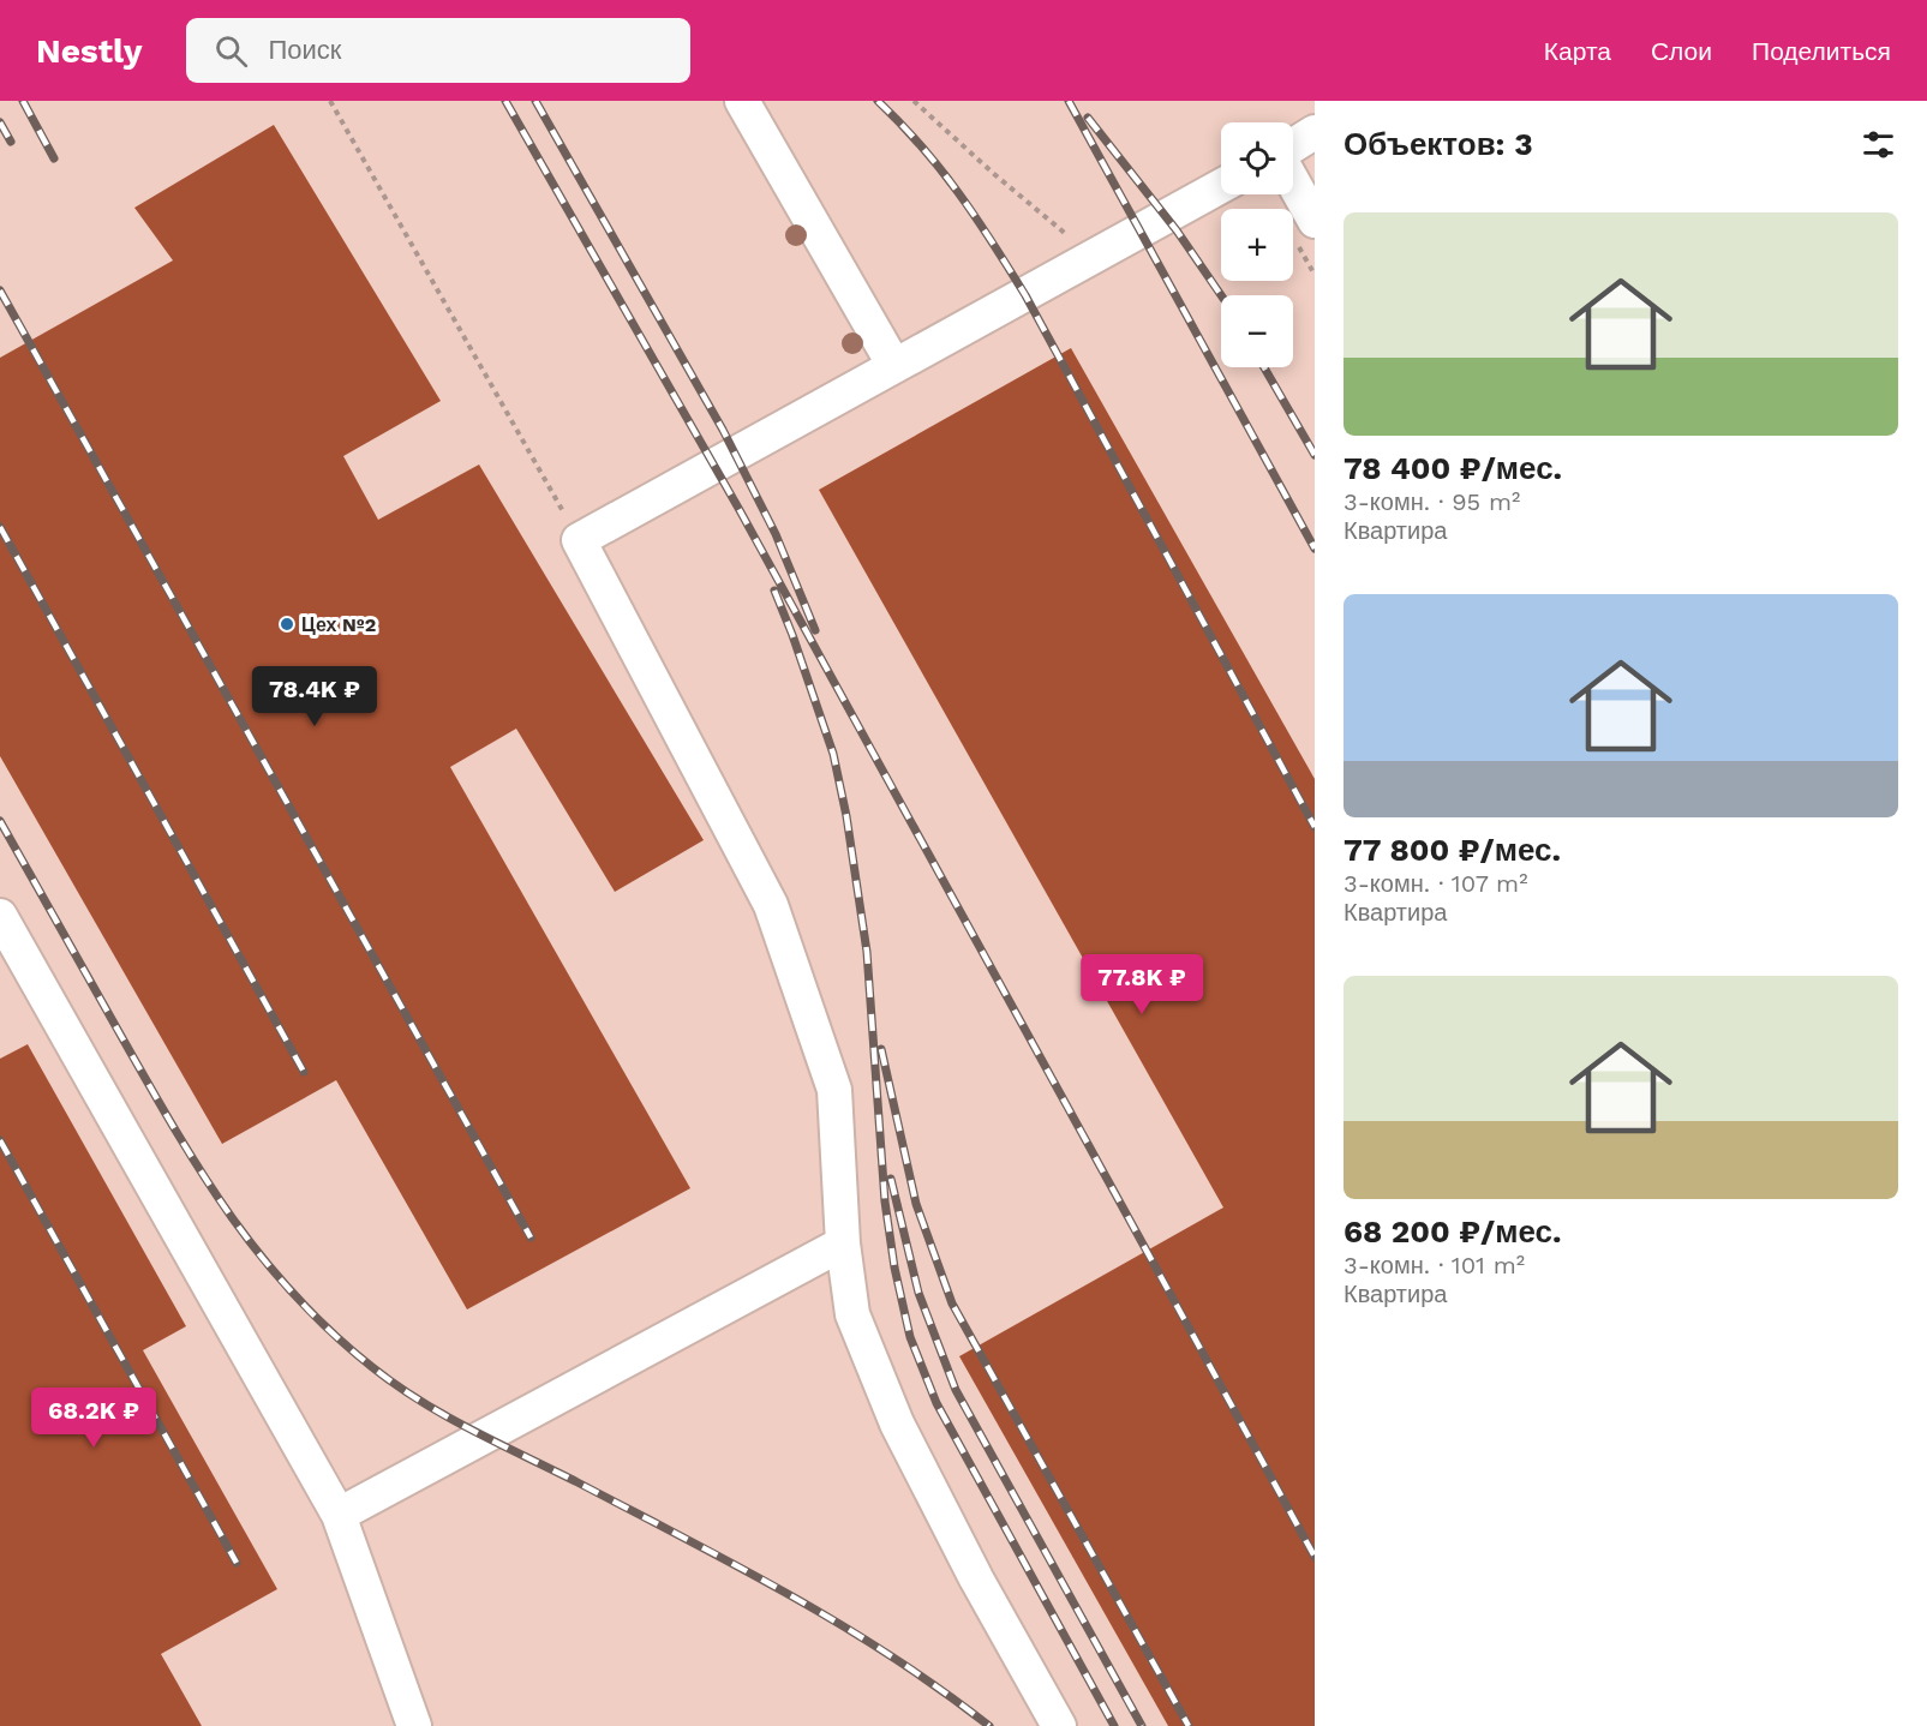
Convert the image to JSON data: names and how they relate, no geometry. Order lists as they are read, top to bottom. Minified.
{"places":["Цех №2"],"page":{"header":"Nestly","search":"Поиск","nav":["Карта","Слои","Поделиться"],"heading":"Объектов: 3","map_buttons":["+","−"],"list":[{"name":"78 400 ₽/мес.","note":"3-комн. · 95 m² · Квартира"},{"name":"77 800 ₽/мес.","note":"3-комн. · 107 m² · Квартира"},{"name":"68 200 ₽/мес.","note":"3-комн. · 101 m² · Квартира"}],"price":["78.4K ₽","77.8K ₽","68.2K ₽"]}}
